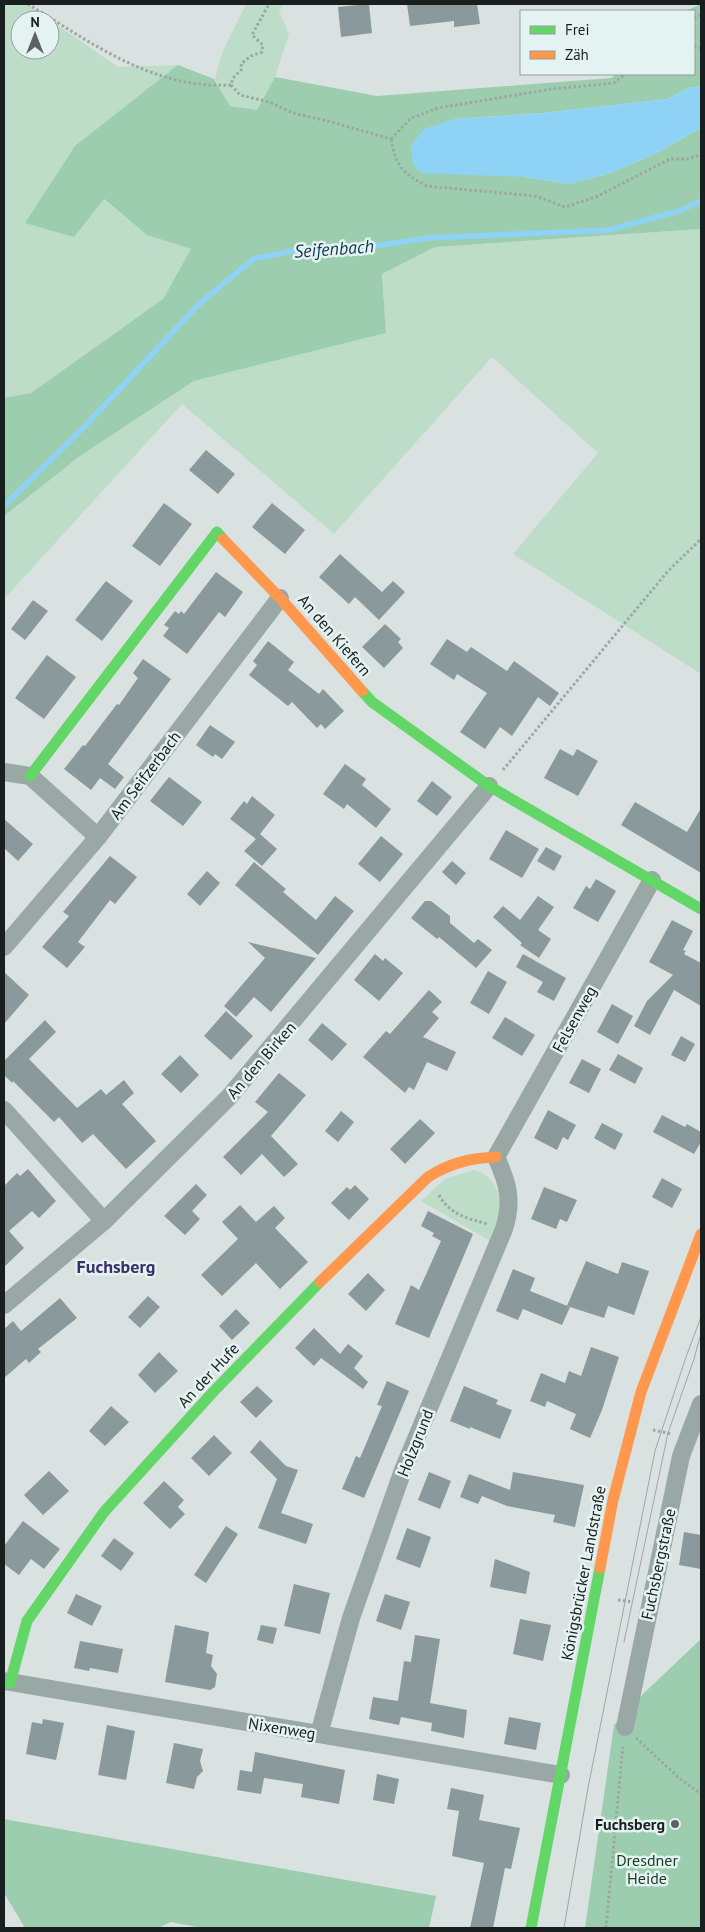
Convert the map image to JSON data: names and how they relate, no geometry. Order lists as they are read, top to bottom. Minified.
{"streets":{"street":["An den Kiefern","Am Seifzerbach","Felsenweg","An den Birken","An der Hufe","Holzgrund","Fuchsbergstraße","Königsbrücker Landstraße","Nixenweg"]},"crossings":[["An den Kiefern","Am Seifzerbach"],["An den Kiefern","Felsenweg"],["An den Kiefern","An den Birken"],["Felsenweg","An der Hufe"],["Felsenweg","Holzgrund"],["An der Hufe","Holzgrund"],["An der Hufe","Nixenweg"],["Holzgrund","Nixenweg"],["Königsbrücker Landstraße","Nixenweg"]],"districts":["Fuchsberg"],"water":["Seifenbach"],"parks":["Dresdner Heide"],"places":["Fuchsberg"],"legend":["Frei","Zäh"],"north":"top"}
